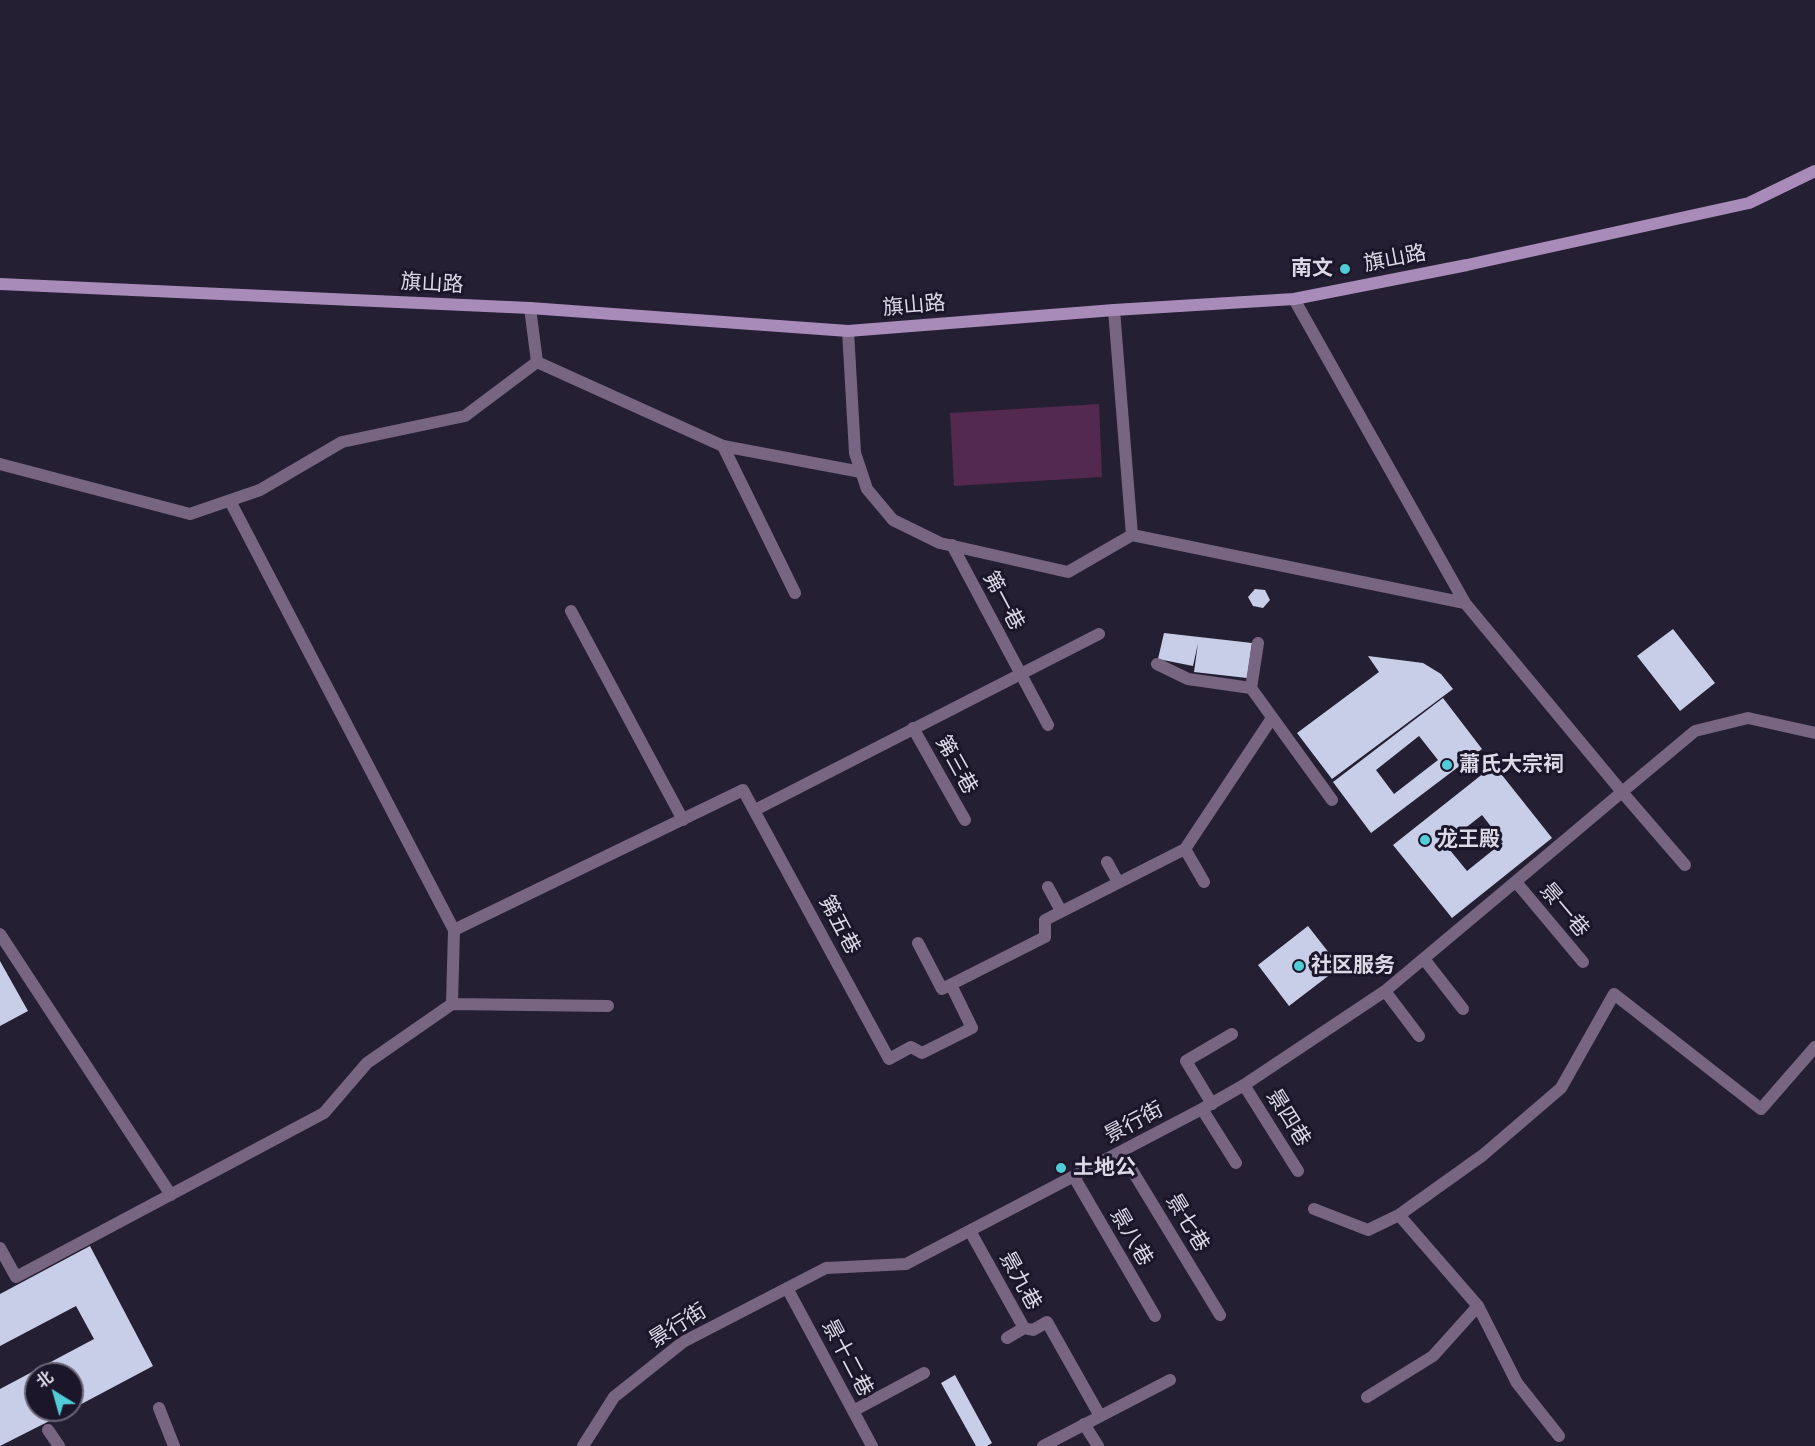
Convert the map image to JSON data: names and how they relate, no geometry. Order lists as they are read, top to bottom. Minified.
{"streets":{"street":["旗山路","笰一巷","笰三巷","景一巷","笰五巷","景四巷","景行街","景七巷","景八巷","景九巷","景十二巷"]},"crossings":[["景一巷","景行街"],["景四巷","景行街"],["景行街","景七巷"],["景行街","景八巷"],["景行街","景九巷"],["景行街","景十二巷"]],"places":["南文","蕭氏大宗祠","龙王殿","社区服务","土地公"],"north":"top left"}
